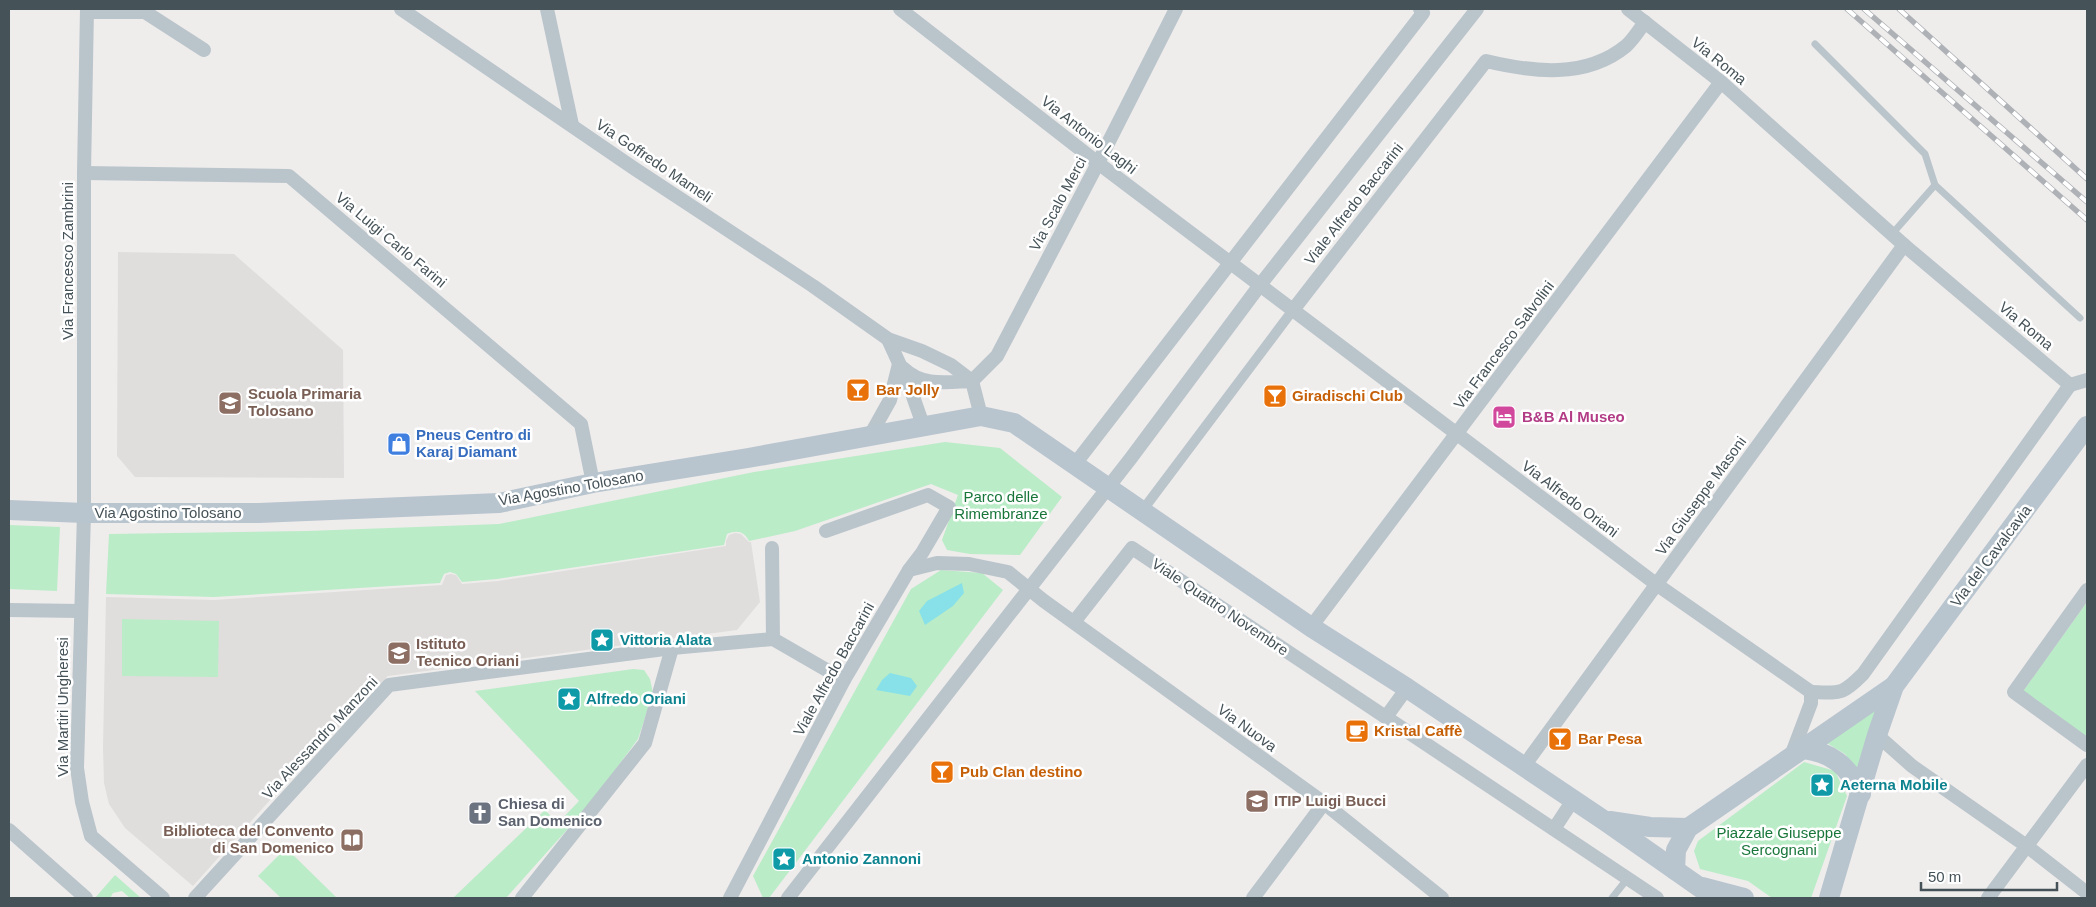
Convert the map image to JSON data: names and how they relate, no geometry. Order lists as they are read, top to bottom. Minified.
{"streets":{"main road":["Via Agostino Tolosano","Via del Cavalcavia"],"street":["Via Roma","Via Antonio Laghi","Via Goffredo Mameli","Via Scalo Merci","Viale Alfredo Baccarini","Via Luigi Carlo Farini","Via Francesco Zambrini","Via Francesco Salvolini","Via Giuseppe Masoni","Via Alfredo Oriani","Viale Quattro Novembre","Via Martiri Ungheresi","Via Nuova","Via Alessandro Manzoni"]},"crossings":[["Via Roma","Viale Alfredo Baccarini"],["Via Roma","Via Francesco Salvolini"],["Via Roma","Via Giuseppe Masoni"],["Via Antonio Laghi","Via Scalo Merci"],["Via Antonio Laghi","Viale Alfredo Baccarini"],["Via Antonio Laghi","Via Alfredo Oriani"],["Via Goffredo Mameli","Via Scalo Merci"],["Viale Alfredo Baccarini","Via Agostino Tolosano"],["Viale Alfredo Baccarini","Via Alfredo Oriani"],["Viale Alfredo Baccarini","Via Nuova"],["Via Luigi Carlo Farini","Via Francesco Zambrini"],["Via Luigi Carlo Farini","Via Agostino Tolosano"],["Via Francesco Zambrini","Via Agostino Tolosano"],["Via Francesco Zambrini","Via Martiri Ungheresi"],["Via Francesco Salvolini","Via Alfredo Oriani"],["Via Agostino Tolosano","Via Martiri Ungheresi"],["Via Giuseppe Masoni","Via Alfredo Oriani"],["Viale Quattro Novembre","Via Nuova"]],"parks":["Parco delle Rimembranze","Piazzale Giuseppe Sercognani"],"places":{"bar":["Bar Jolly","Giradischi Club","Bar Pesa","Pub Clan destino"],"school or university":["Scuola Primaria Tolosano","Istituto Tecnico Oriani","ITIP Luigi Bucci"],"hotel":["B&B Al Museo"],"shop":["Pneus Centro di Karaj Diamant"],"place":["Vittoria Alata","Alfredo Oriani","Aeterna Mobile","Antonio Zannoni"],"cafe":["Kristal Caffè"],"church":["Chiesa di San Domenico"],"library":["Biblioteca del Convento di San Domenico"]},"scale_bar":"50 m"}
